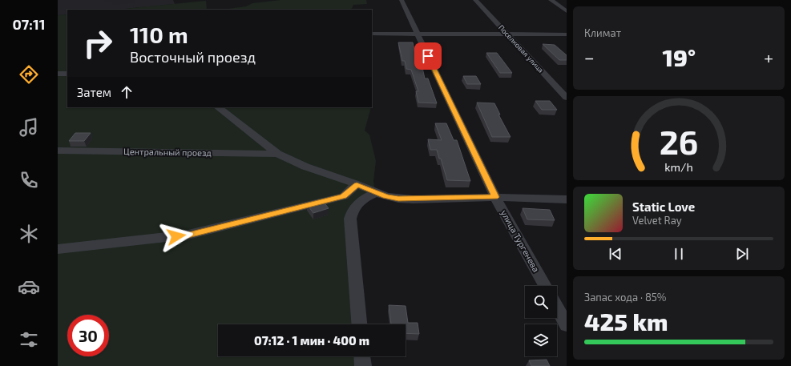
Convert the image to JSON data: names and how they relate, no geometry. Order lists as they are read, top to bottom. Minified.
{"streets":{"street":["Поселковая улица","Центральный проезд","улица Тургенева"]},"page":{"tabs":"07:11","tile":["Климат",["Запас хода · 85%","425 km"]],"turn":["110 m","Восточный проезд"],"heat":["−","19°","+"],"then":"Затем","song":["Static Love","Velvet Ray"],"limit":"30","trip":"07:12 · 1 мин · 400 m","gauge":["26","km/h"]}}
